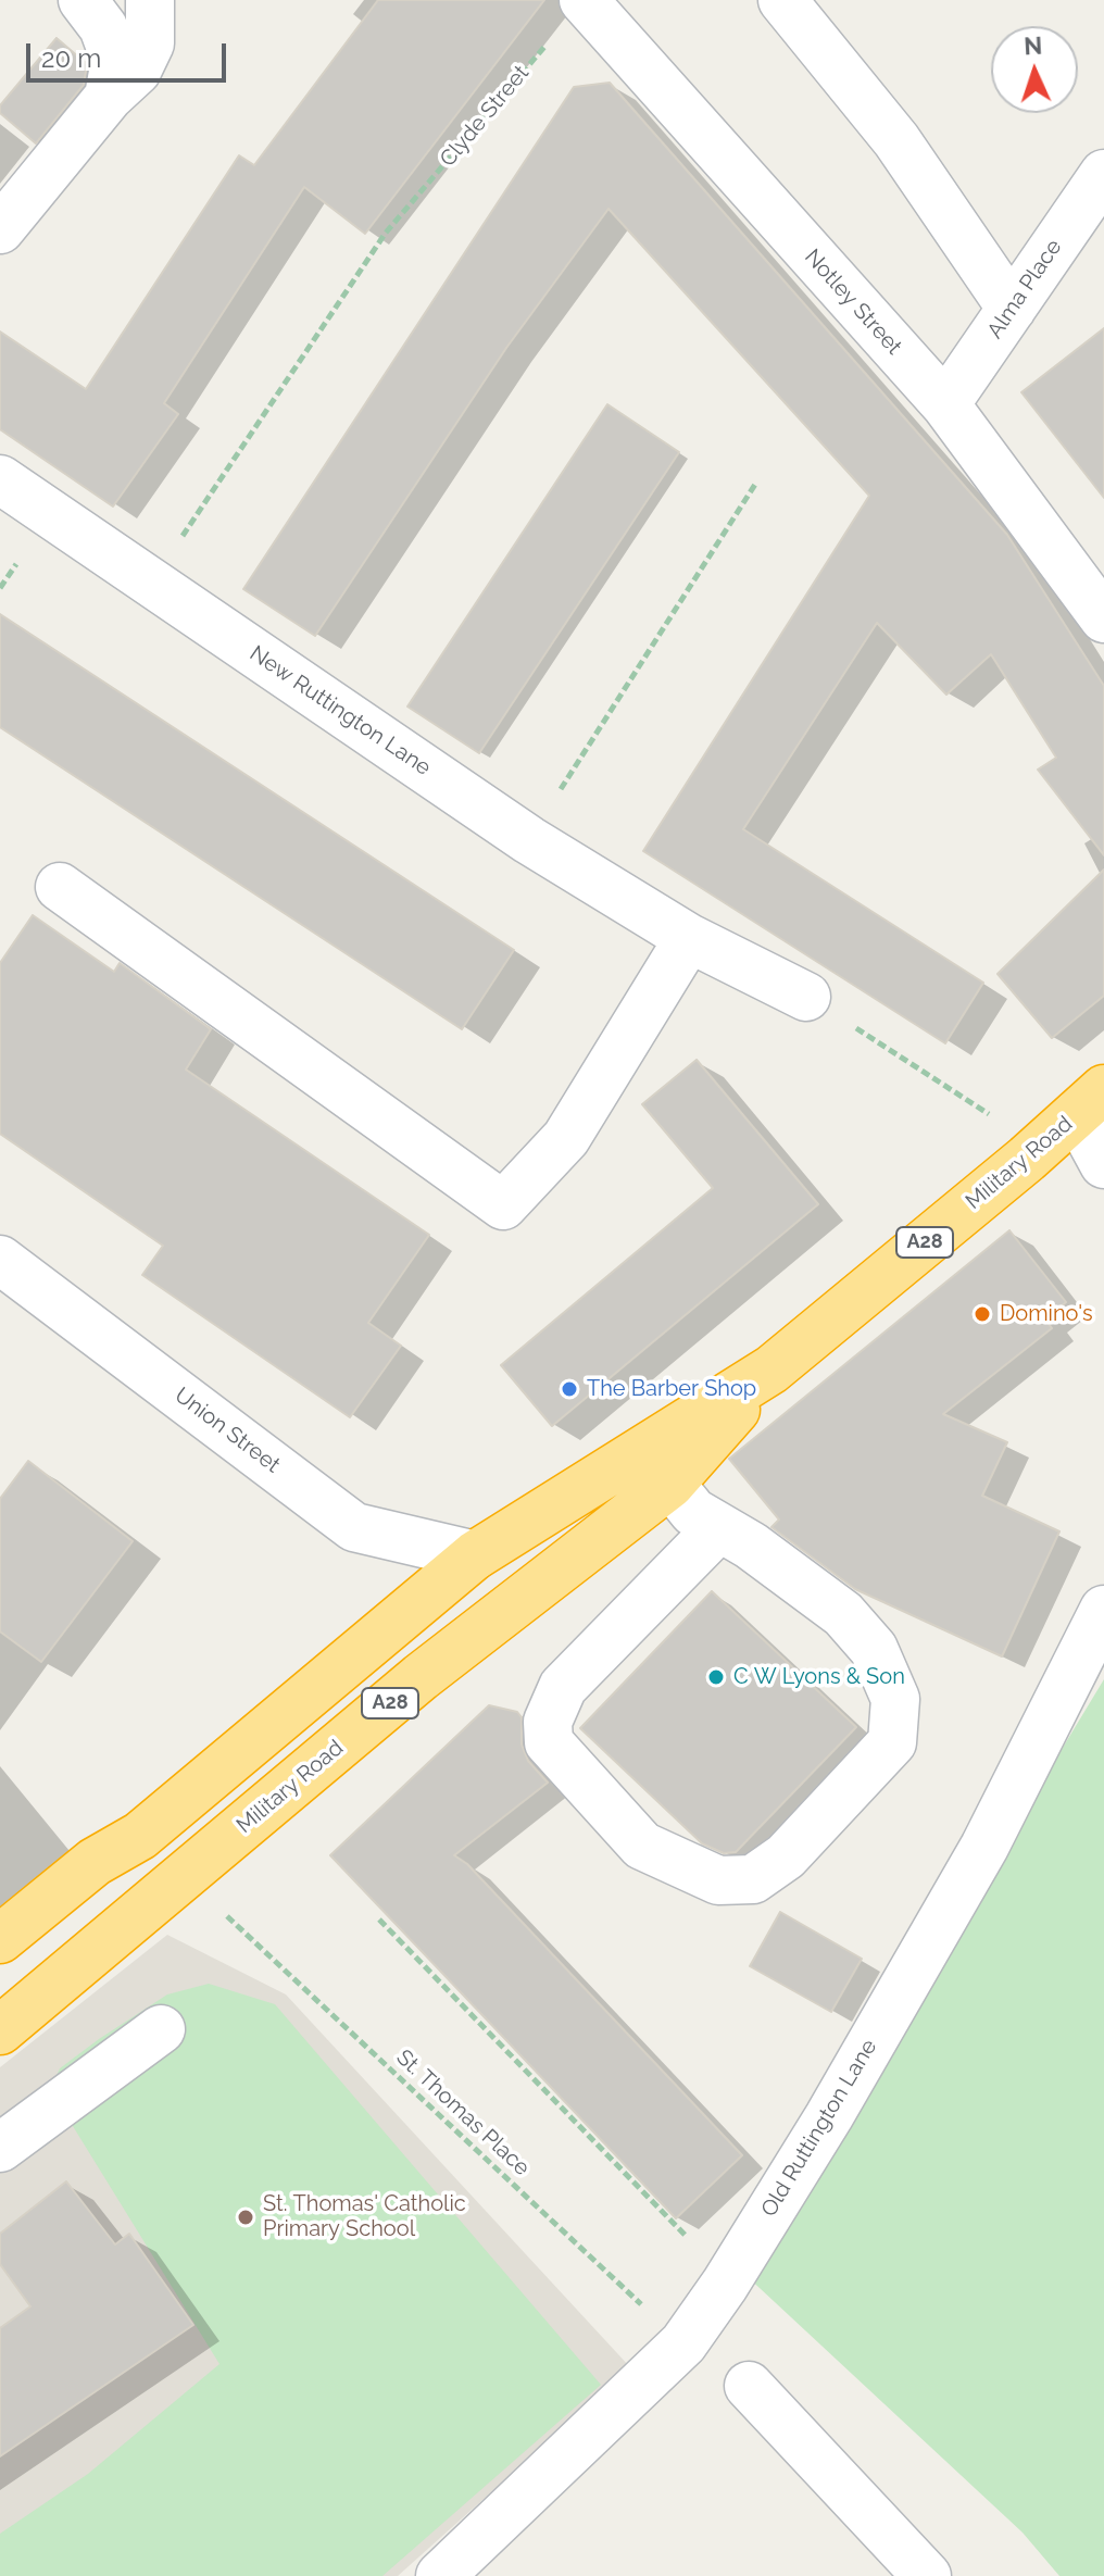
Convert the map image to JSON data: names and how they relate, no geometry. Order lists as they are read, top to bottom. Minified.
{"streets":{"highway":["Military Road","A28"],"street":["Alma Place","Notley Street","New Ruttington Lane","Union Street","Old Ruttington Lane"],"path":["Clyde Street","St. Thomas Place"]},"crossings":[["Clyde Street","Notley Street"],["Clyde Street","New Ruttington Lane"],["Alma Place","Notley Street"],["Military Road","Union Street"],["St. Thomas Place","Old Ruttington Lane"]],"places":["Domino's","The Barber Shop","C W Lyons & Son","St. Thomas' Catholic Primary School"],"scale_bar":"20 m","north":"top"}
